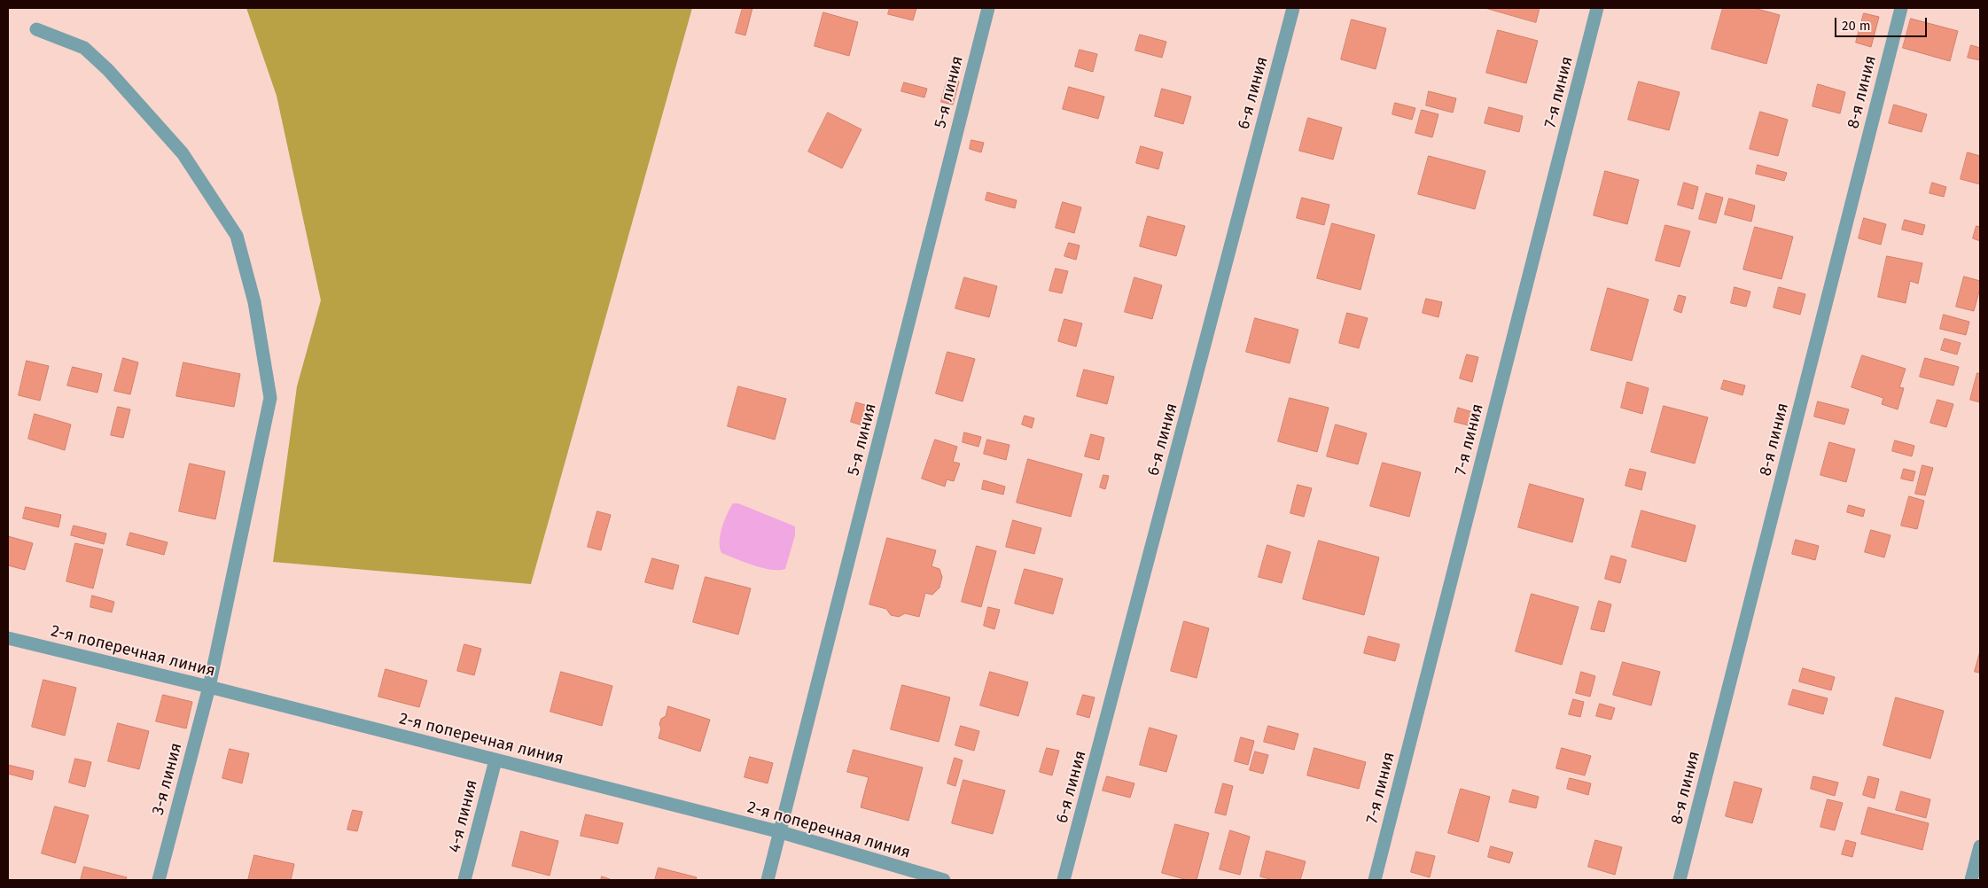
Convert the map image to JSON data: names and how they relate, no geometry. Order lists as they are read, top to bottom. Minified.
{"streets":{"street":["5-я линия","7-я линия","8-я линия","6-я линия","2-я поперечная линия","3-я линия","4-я линия"]},"crossings":[["5-я линия","2-я поперечная линия"],["2-я поперечная линия","3-я линия"],["2-я поперечная линия","4-я линия"]],"scale_bar":"20 m"}
